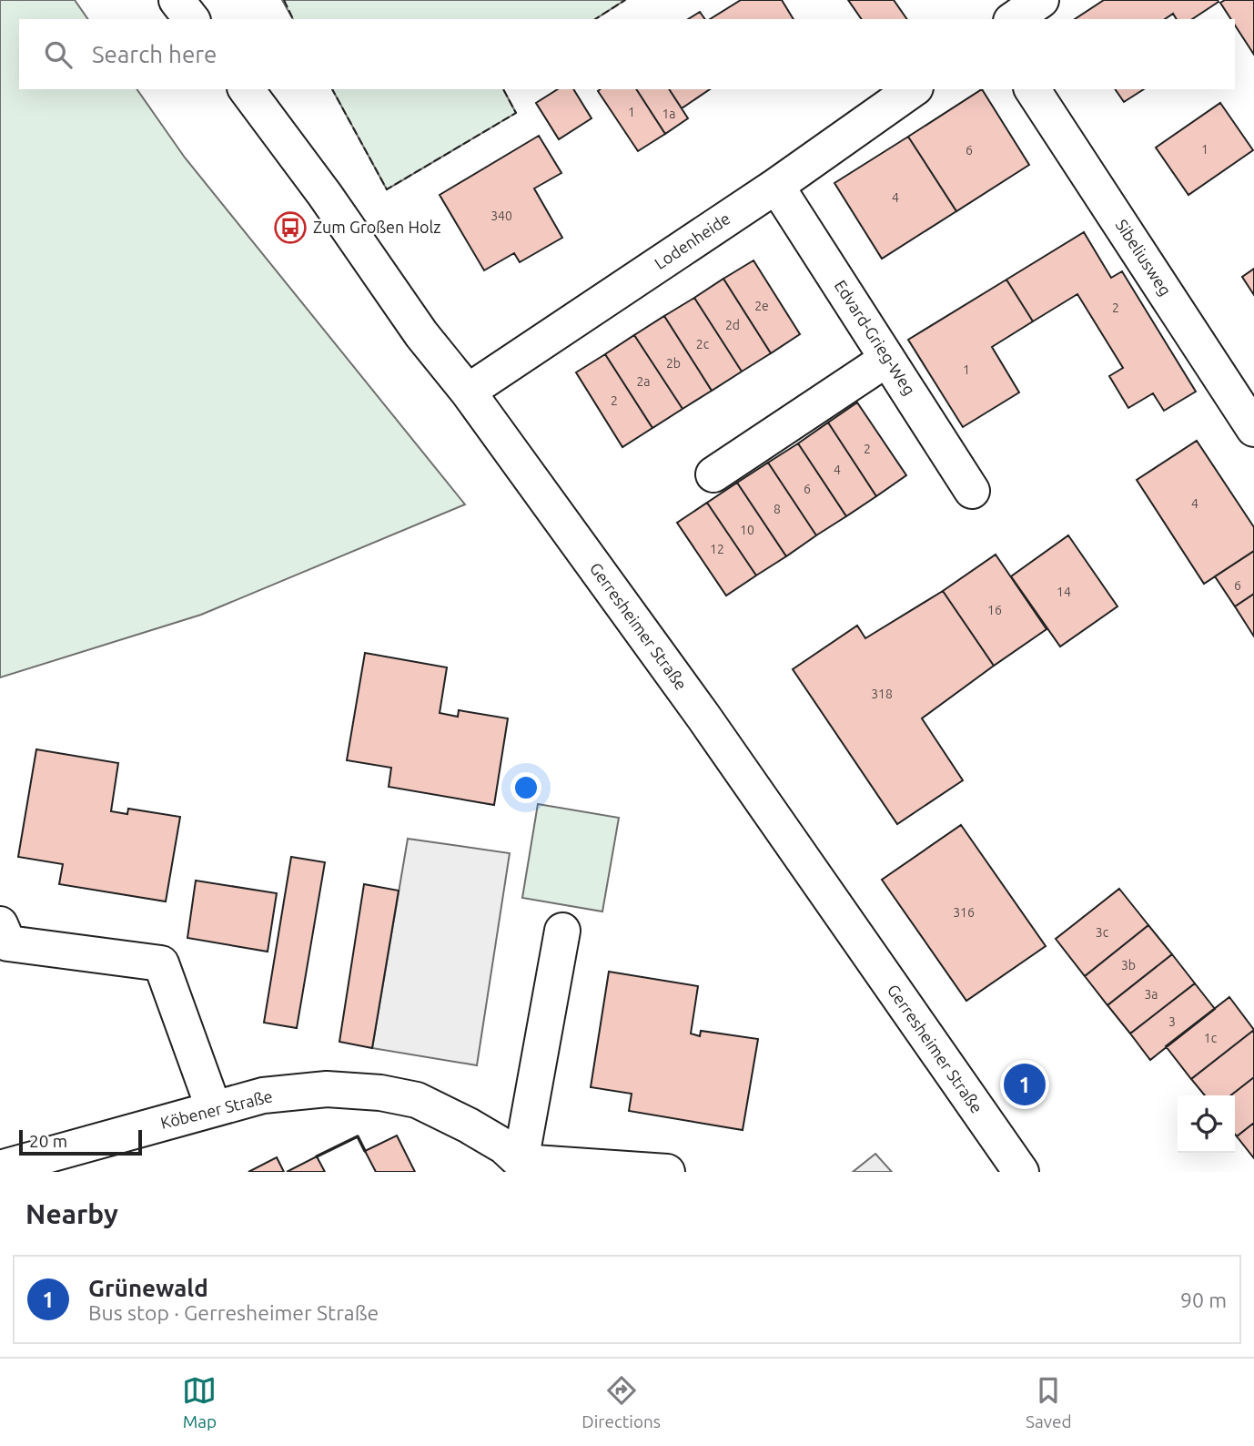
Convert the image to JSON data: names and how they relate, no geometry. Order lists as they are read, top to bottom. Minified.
{"streets":{"street":["Lodenheide","Sibeliusweg","Edvard-Grieg-Weg","Gerresheimer Straße","Köbener Straße"]},"crossings":[["Lodenheide","Edvard-Grieg-Weg"],["Lodenheide","Gerresheimer Straße"]],"places":{"bus stop":["Zum Großen Holz"]},"house_numbers":["1","1a","1","6","4","340","2e","2","2d","2c","2b","1","2a","2","2","4","6","4","8","10","12","6","14","16","318","316","3c","3b","3a","3","1c"],"scale_bar":"20 m","page":{"search":"Search here","pins":"1","scale":"20 m","heading":"Nearby","list":[{"mark":"1","name":"Grünewald","note":"Bus stop · Gerresheimer Straße","value":"90 m"}],"nav":["Map","Directions","Saved"]}}
